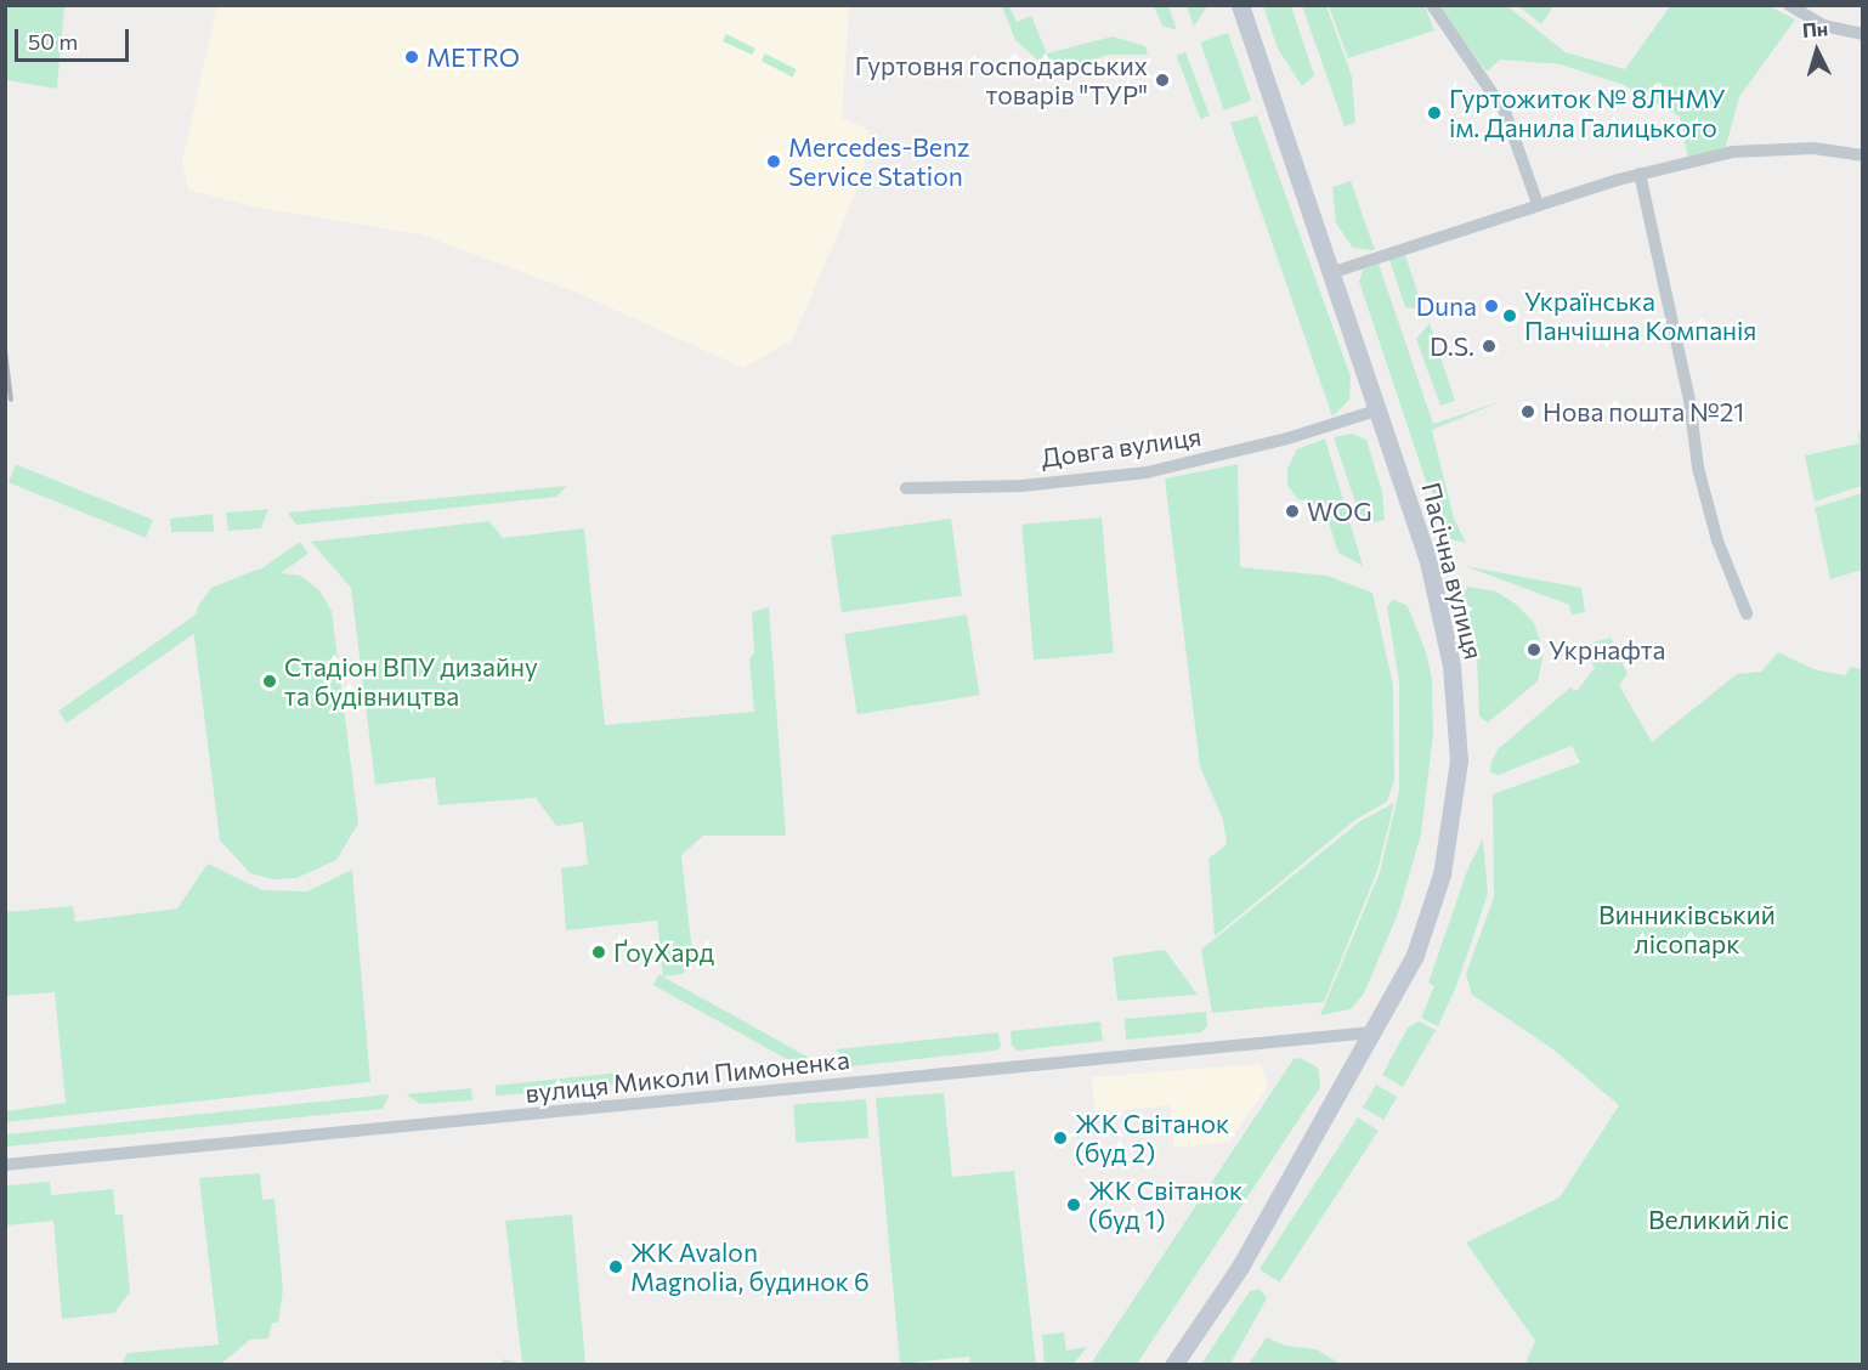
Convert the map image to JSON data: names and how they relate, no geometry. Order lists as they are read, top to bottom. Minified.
{"streets":{"main road":["Пасічна вулиця"],"street":["Довга вулиця","вулиця Миколи Пимоненка"]},"crossings":[["Довга вулиця","Пасічна вулиця"],["Пасічна вулиця","вулиця Миколи Пимоненка"]],"parks":["Винниківський лісопарк","Великий ліс"],"places":["METRO","Гуртовня господарських товарів \"ТУР\"","Гуртожиток № 8ЛНМУ ім. Данила Галицького","Mercedes-Benz Service Station","Duna","Українська Панчішна Компанія","D.S.","Нова пошта №21","WOG","Укрнафта","Стадіон ВПУ дизайну та будівництва","ҐоуХард","ЖК Світанок (буд 2)","ЖК Світанок (буд 1)","ЖК Avalon Magnolia, будинок 6"],"scale_bar":"50 m","north":"top"}
